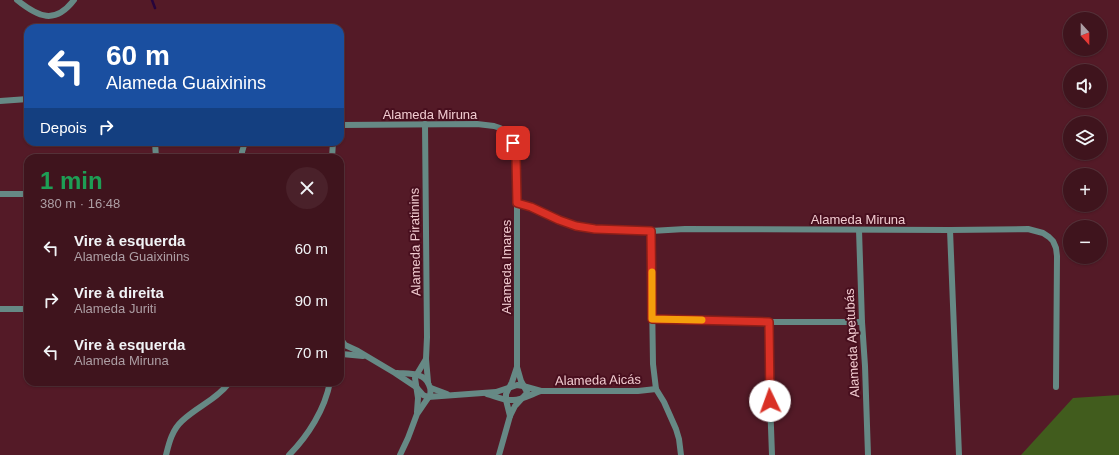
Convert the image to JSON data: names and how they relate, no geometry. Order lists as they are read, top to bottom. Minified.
{"streets":{"street":["Alameda Miruna","Alameda Piratinins","Alameda Imares","Alameda Apetubás","Alameda Aicás"]},"crossings":[["Alameda Miruna","Alameda Piratinins"],["Alameda Miruna","Alameda Imares"],["Alameda Miruna","Alameda Apetubás"],["Alameda Piratinins","Alameda Aicás"]],"north":"bottom","page":{"map_buttons":["+","−"],"turn":["60 m","Alameda Guaixinins"],"then":"Depois","heading":["1 min","380 m · 16:48"],"list":[{"name":"Vire à esquerda","note":"Alameda Guaixinins","value":"60 m"},{"name":"Vire à direita","note":"Alameda Juriti","value":"90 m"},{"name":"Vire à esquerda","note":"Alameda Miruna","value":"70 m"}]}}
